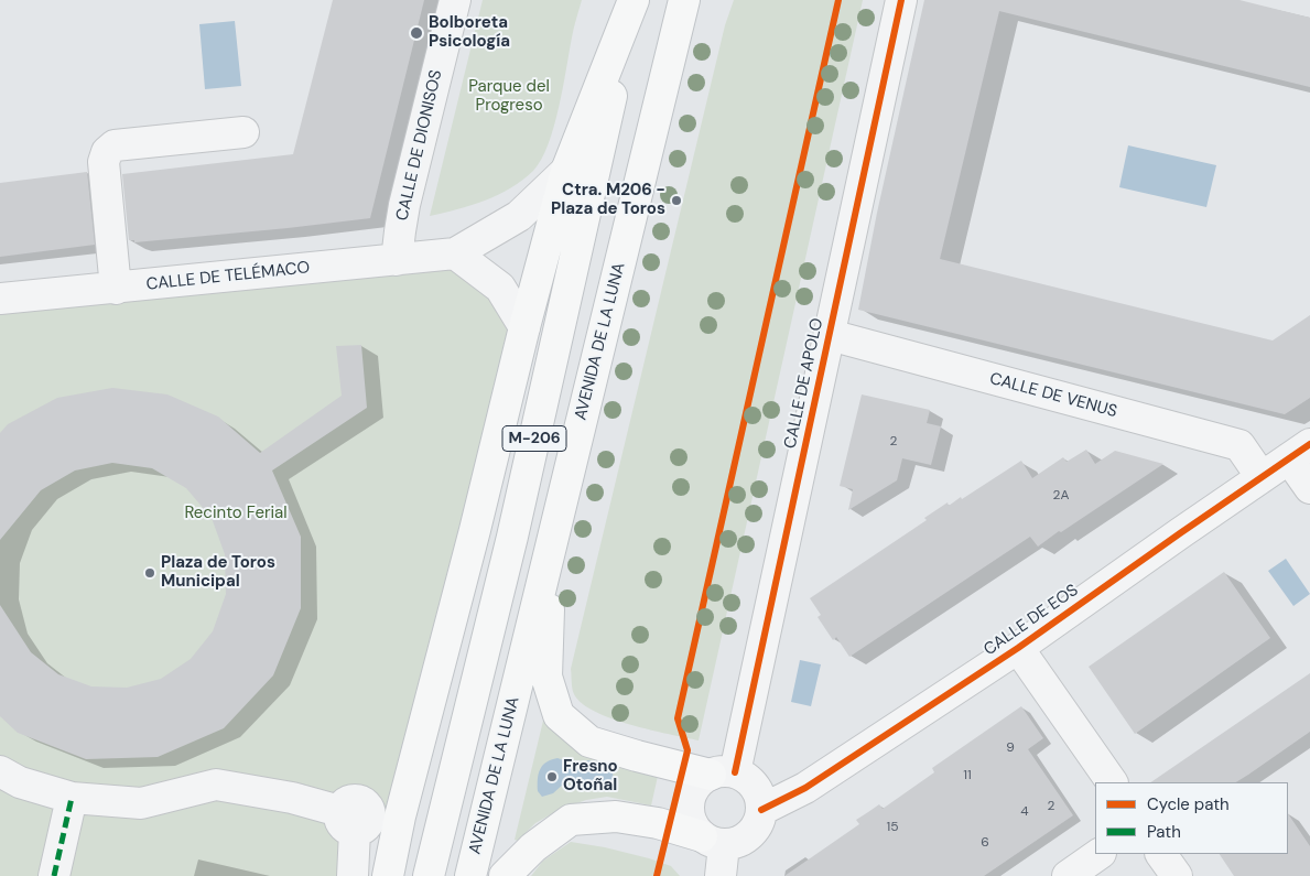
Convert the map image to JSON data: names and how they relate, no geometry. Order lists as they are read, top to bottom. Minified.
{"streets":{"main road":["AVENIDA DE LA LUNA","M-206"],"street":["CALLE DE DIONISOS","CALLE DE TELÉMACO","CALLE DE APOLO","CALLE DE VENUS","CALLE DE EOS"]},"crossings":[["CALLE DE DIONISOS","CALLE DE TELÉMACO"],["CALLE DE APOLO","CALLE DE VENUS"],["CALLE DE APOLO","CALLE DE EOS"],["CALLE DE VENUS","CALLE DE EOS"]],"parks":["Parque del Progreso","Recinto Ferial"],"places":["Bolboreta Psicología","Ctra. M206 - Plaza de Toros","Plaza de Toros Municipal","Fresno Otoñal"],"house_numbers":["2","2A","9","11","2","4","15","6"],"legend":["Cycle path","Path"]}
